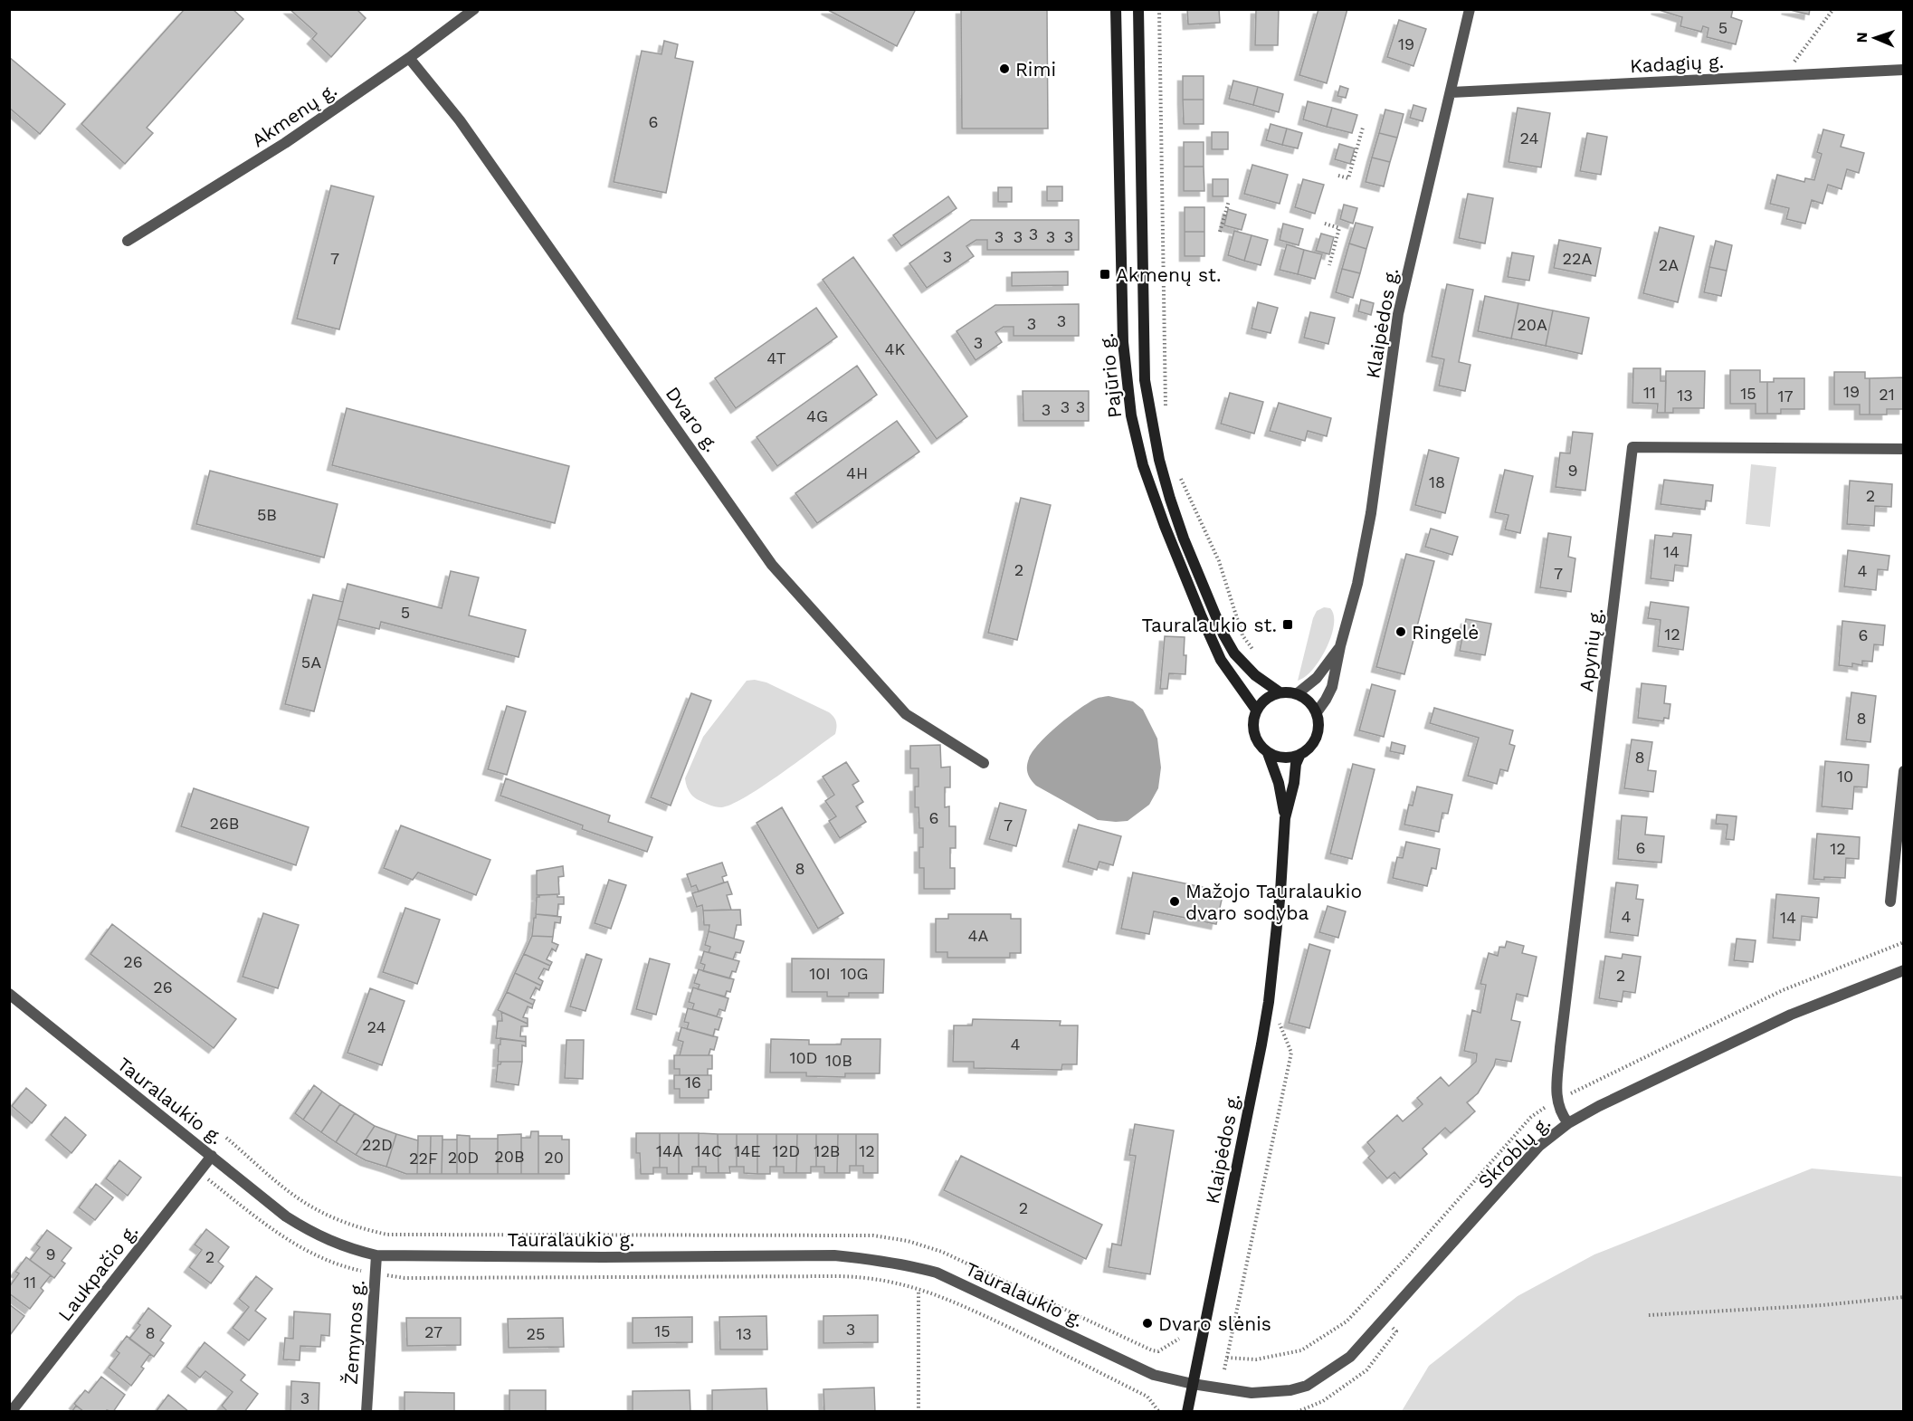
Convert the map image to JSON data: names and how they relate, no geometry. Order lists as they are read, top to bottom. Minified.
{"streets":{"main road":["Klaipėdos g.","Pajūrio g."],"street":["Kadagių g.","Akmenų g.","Dvaro g.","Apynių g.","Tauralaukio g.","Skroblų g.","Laukpačio g.","Žemynos g."]},"crossings":[["Kadagių g.","Klaipėdos g."],["Akmenų g.","Dvaro g."],["Klaipėdos g.","Pajūrio g."],["Klaipėdos g.","Tauralaukio g."],["Klaipėdos g.","Skroblų g."],["Apynių g.","Skroblų g."],["Tauralaukio g.","Skroblų g."],["Tauralaukio g.","Laukpačio g."],["Tauralaukio g.","Žemynos g."]],"places":{"other":["Rimi","Ringelė","Mažojo Tauralaukio dvaro sodyba","Dvaro slėnis"],"transit":["Akmenų st.","Tauralaukio st."]},"house_numbers":["5","19","6","24","3","3","3","3","3","3","7","22A","2A","3","3","20A","3","4K","4T","19","11","15","21","13","17","3","3","3","4G","9","4H","18","2","5B","14","2","4","7","5","12","6","5A","8","8","10","6","26B","7","6","12","8","4","14","4A","26","10I","10G","2","26","24","4","10D","10B","16","22D","14A","14C","14E","12D","12B","12","20B","20D","20","22F","2","9","2","11","3","15","27","8","25","13","3"],"north":"left"}
